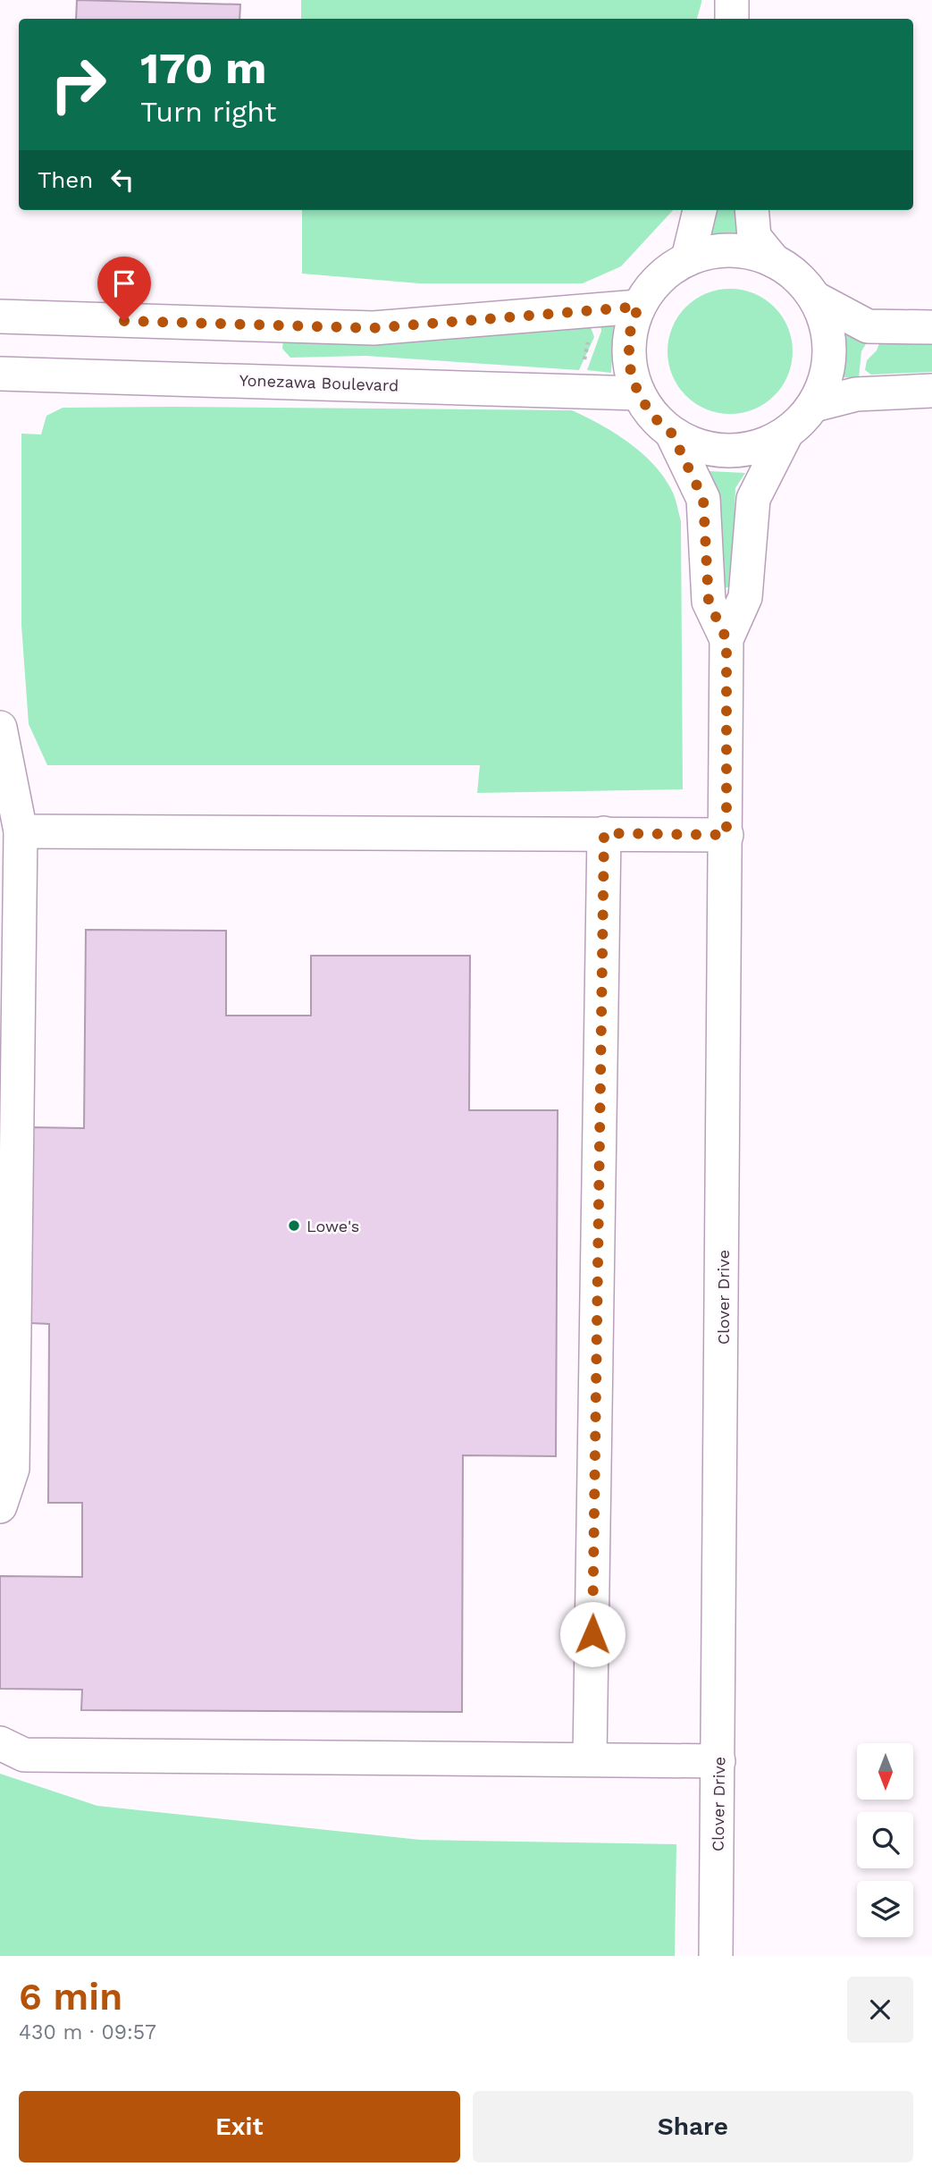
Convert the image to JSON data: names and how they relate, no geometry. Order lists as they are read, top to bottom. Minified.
{"streets":{"street":["Yonezawa Boulevard","Clover Drive"]},"places":["Lowe's"],"north":"bottom","page":{"turn":["170 m","Turn right"],"then":"Then","heading":["6 min","430 m · 09:57"],"buttons":["Exit","Share"]}}
